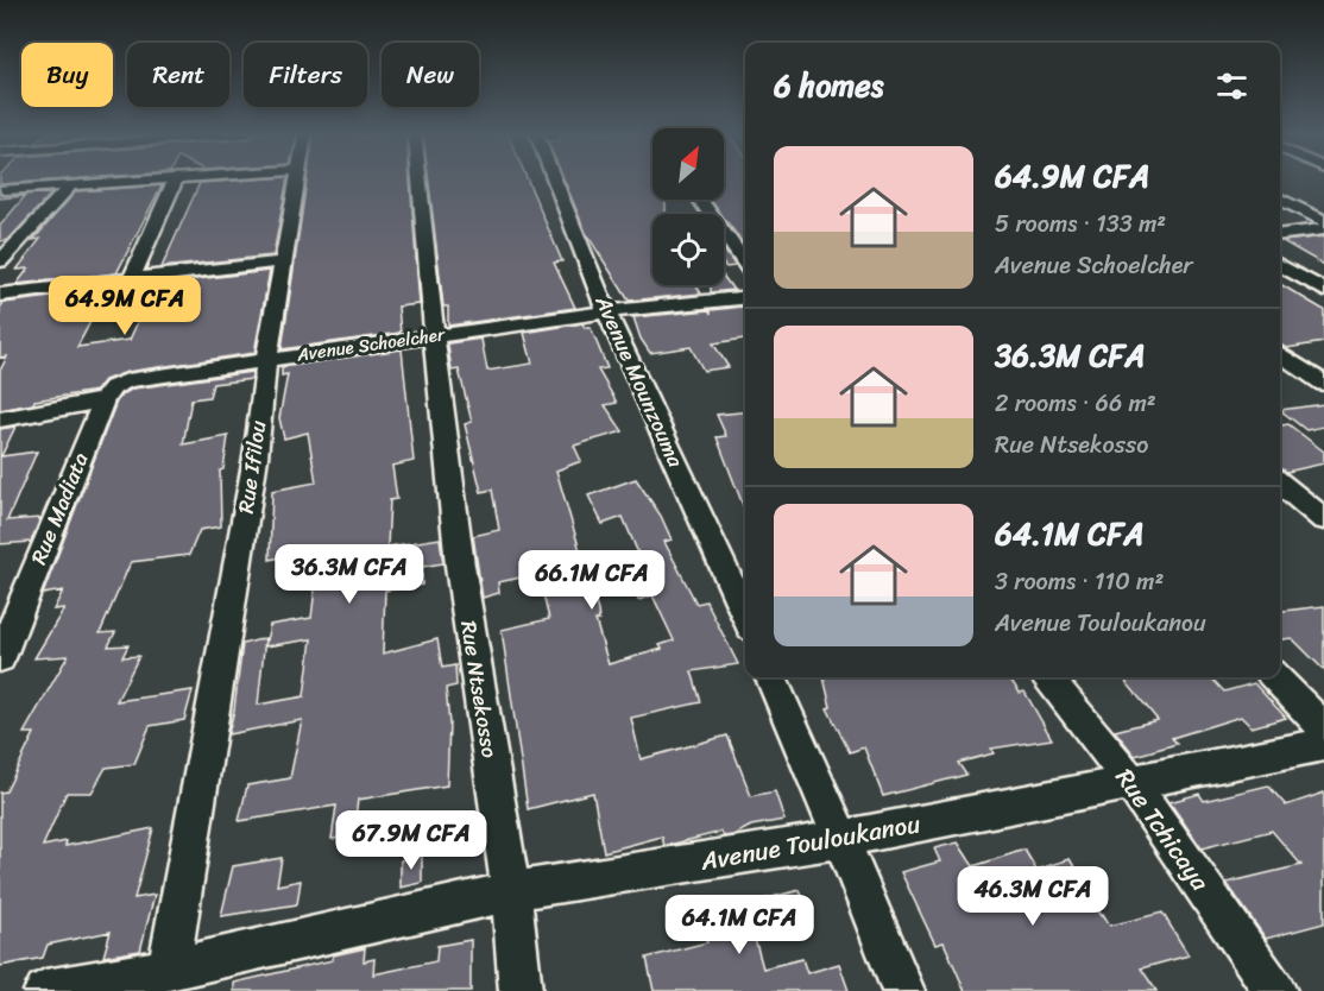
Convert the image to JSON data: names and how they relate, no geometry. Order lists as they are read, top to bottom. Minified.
{"streets":{"street":["Avenue Schoelcher","Avenue Mounzouma","Rue Ifilou","Rue Madiata","Rue Ntsekosso","Rue Tchicaya","Avenue Touloukanou"]},"crossings":[["Avenue Schoelcher","Avenue Mounzouma"],["Avenue Schoelcher","Rue Ifilou"],["Avenue Schoelcher","Rue Madiata"],["Avenue Schoelcher","Rue Ntsekosso"],["Rue Ifilou","Avenue Touloukanou"],["Rue Ntsekosso","Avenue Touloukanou"],["Rue Tchicaya","Avenue Touloukanou"]],"north":"top right","page":{"chip":["Buy","Rent","Filters","New"],"heading":"6 homes","list":[{"name":"64.9M CFA","note":"5 rooms · 133 m² · Avenue Schoelcher"},{"name":"36.3M CFA","note":"2 rooms · 66 m² · Rue Ntsekosso"},{"name":"64.1M CFA","note":"3 rooms · 110 m² · Avenue Touloukanou"}],"price":["64.9M CFA","36.3M CFA","66.1M CFA","67.9M CFA","46.3M CFA","64.1M CFA"]}}
